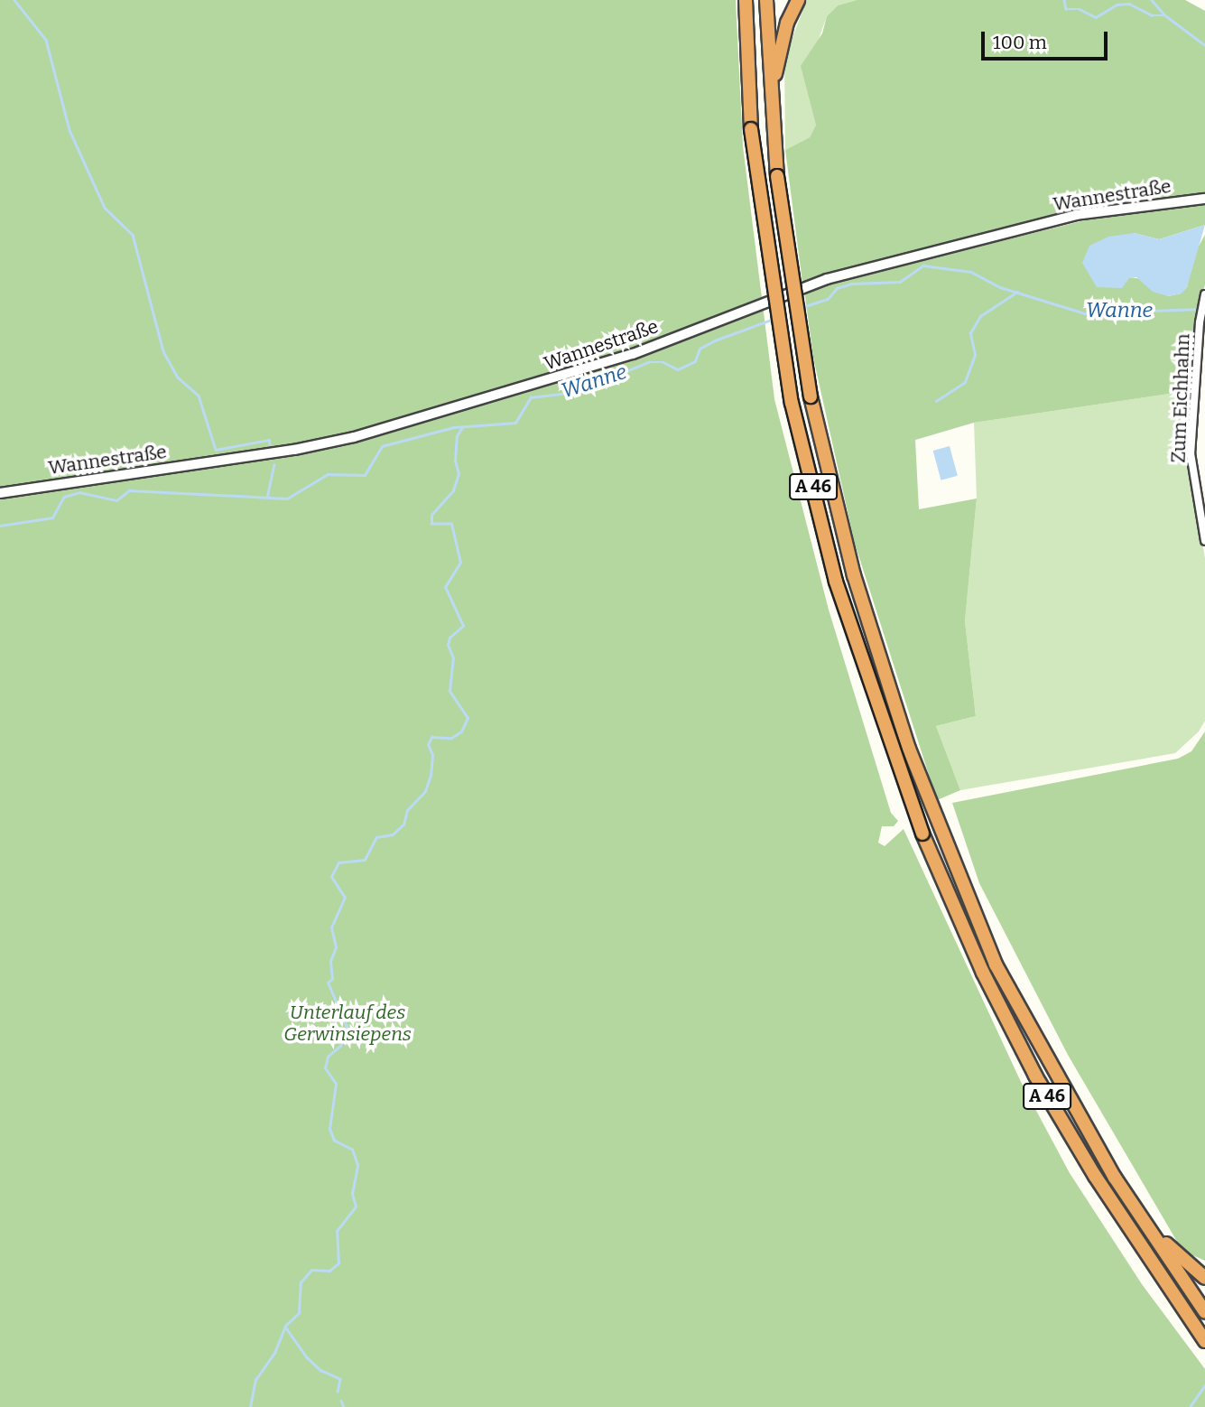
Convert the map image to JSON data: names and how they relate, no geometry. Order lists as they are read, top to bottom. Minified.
{"streets":{"highway":["A 46"],"street":["Wannestraße","Zum Eichhahn"]},"water":["Wanne"],"parks":["Unterlauf des Gerwinsiepens"],"scale_bar":"100 m"}
